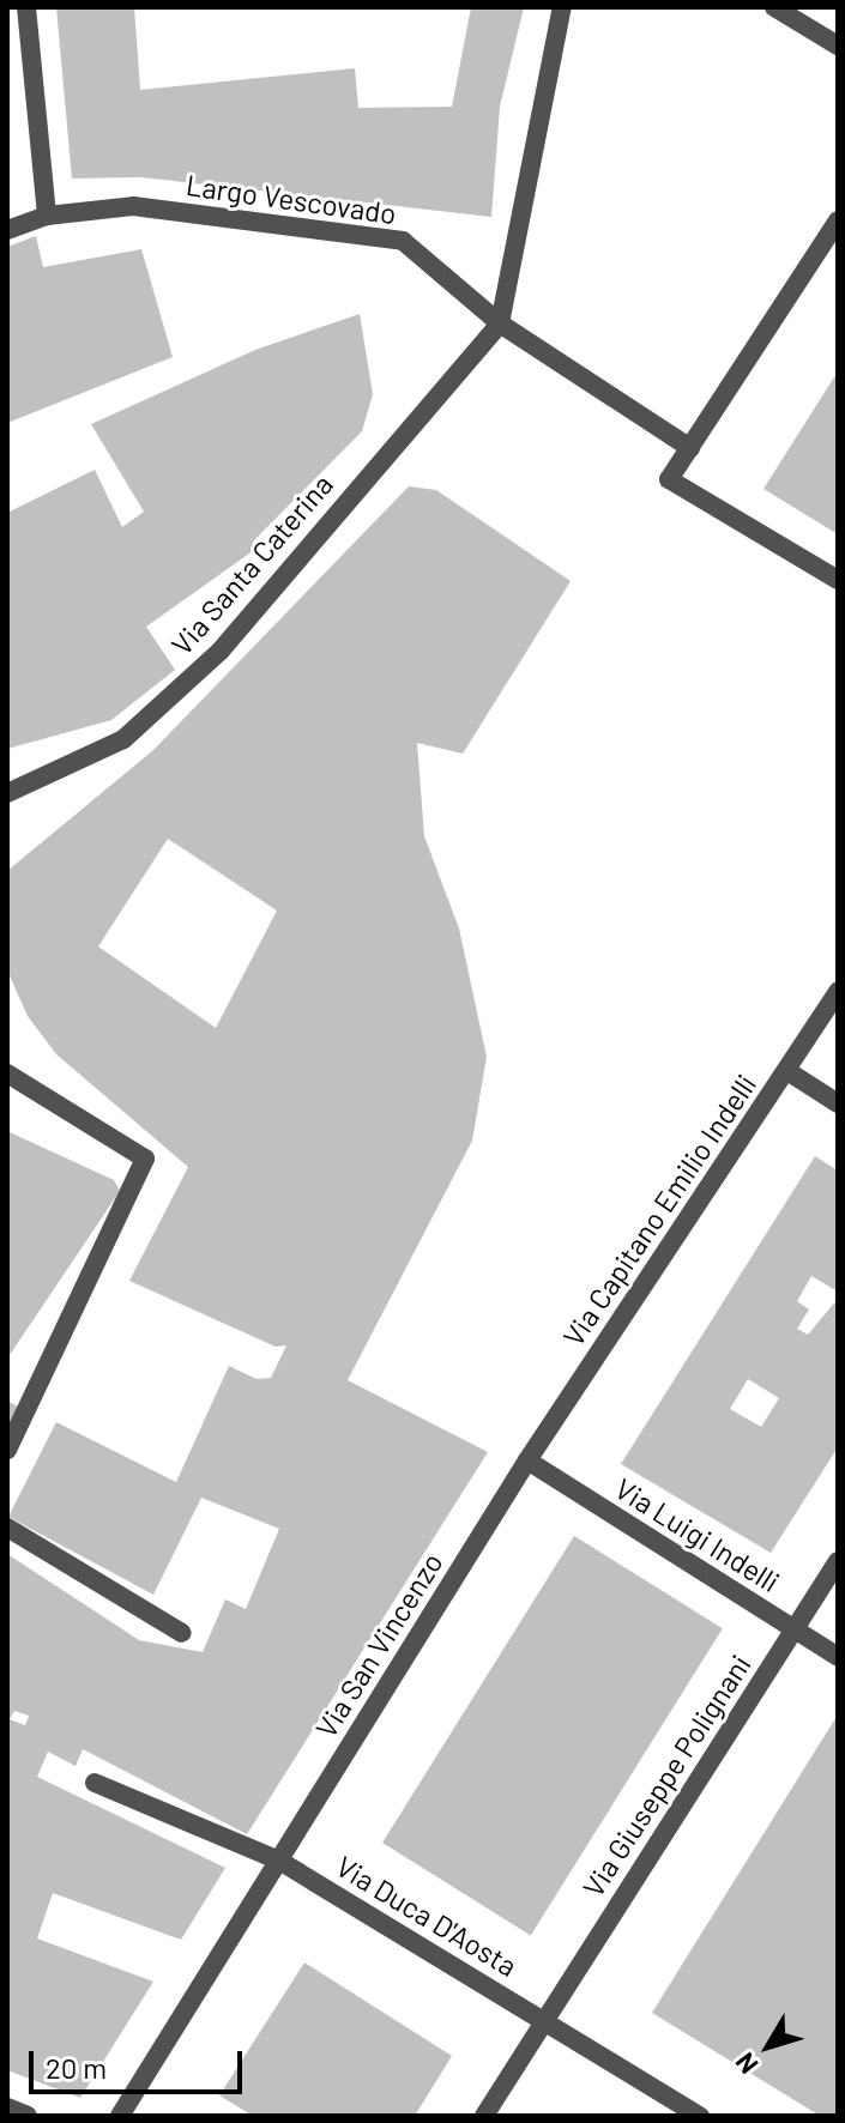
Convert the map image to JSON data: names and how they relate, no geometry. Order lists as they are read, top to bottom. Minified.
{"streets":{"street":["Largo Vescovado","Via Santa Caterina","Via Capitano Emilio Indelli","Via Luigi Indelli","Via San Vincenzo","Via Giuseppe Polignani","Via Duca D'Aosta"]},"crossings":[["Largo Vescovado","Via Santa Caterina"],["Via Capitano Emilio Indelli","Via Luigi Indelli"],["Via Capitano Emilio Indelli","Via San Vincenzo"],["Via Luigi Indelli","Via San Vincenzo"],["Via Luigi Indelli","Via Giuseppe Polignani"],["Via San Vincenzo","Via Duca D'Aosta"],["Via Giuseppe Polignani","Via Duca D'Aosta"]],"scale_bar":"20 m","north":"bottom left"}
